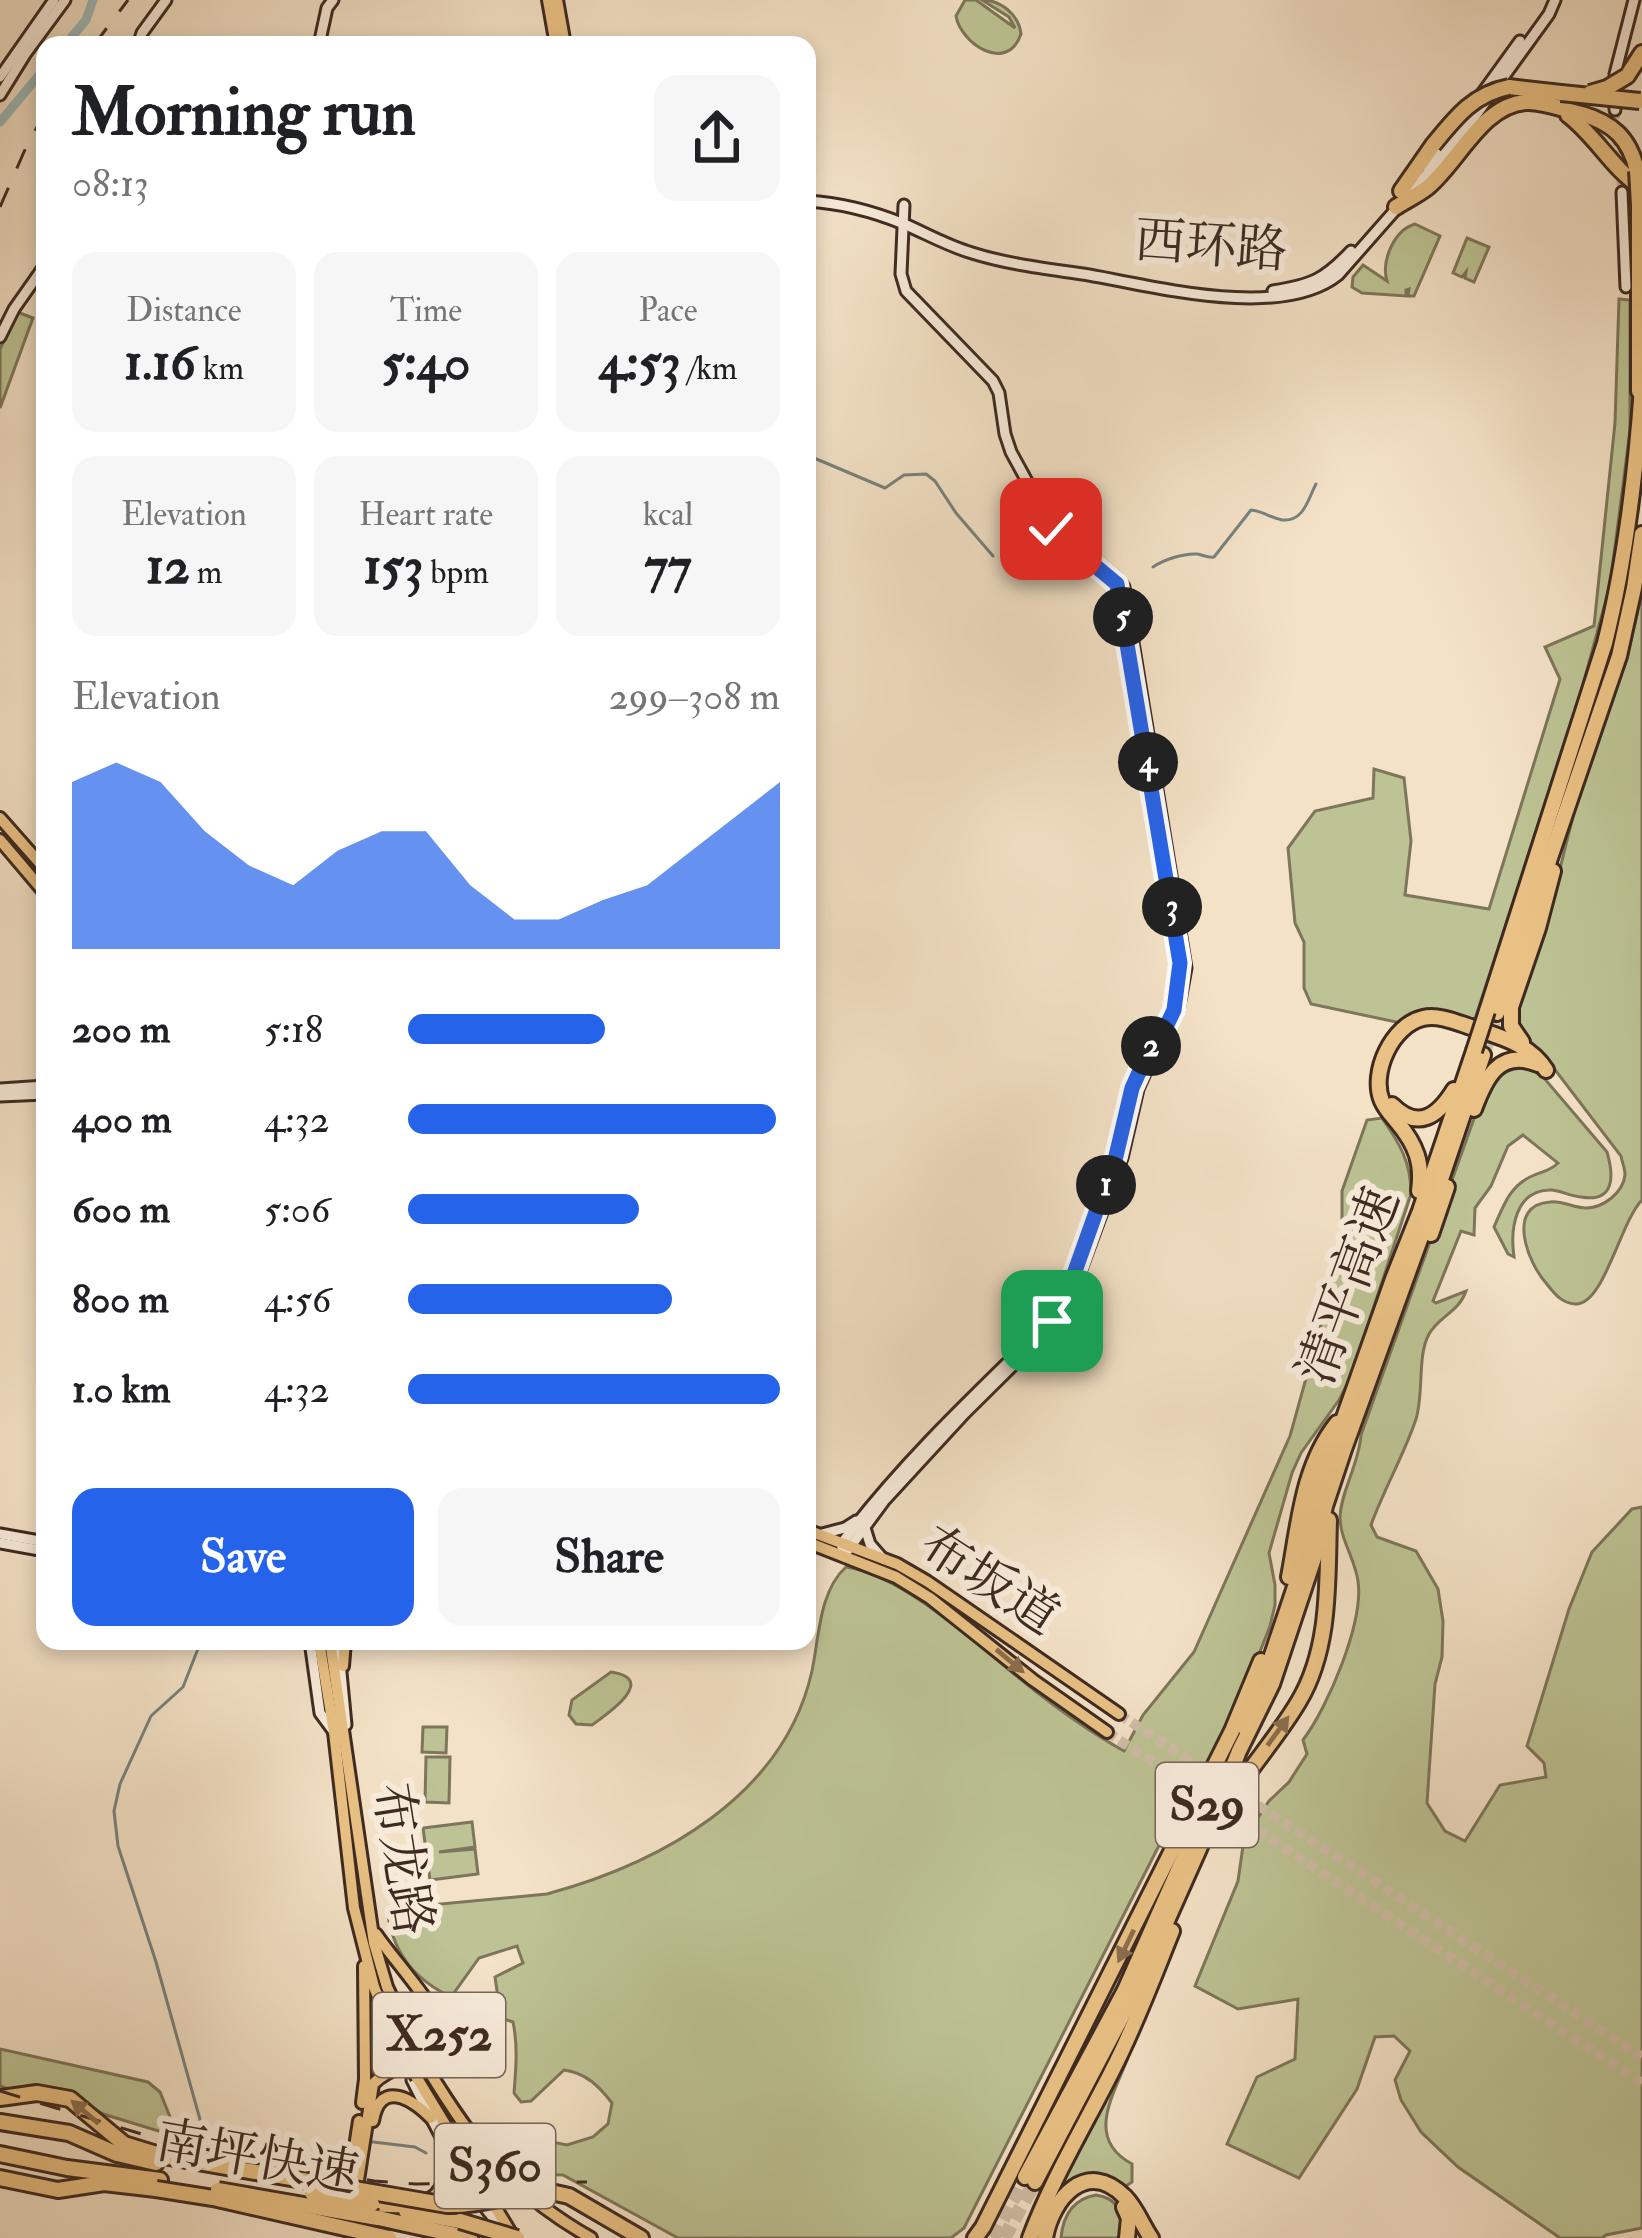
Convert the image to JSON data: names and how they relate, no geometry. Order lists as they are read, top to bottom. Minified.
{"streets":{"highway":["清平高速","S29","南坪快速"],"main road":["布坂道","布龙路","X252","S360"],"street":["西环路"]},"crossings":[["布龙路","X252"],["布龙路","S360"],["X252","S360"],["南坪快速","S360"]],"page":{"heading":["Morning run","08:13"],"stats":[["Distance","1.16 km"],["Time","5:40"],["Pace","4:53 /km"],["Elevation","12 m"],["Heart rate","153 bpm"],["kcal","77"]],"pins":["5","4","3","2","1"],"chart":["Elevation","299–308 m"],"list":[{"name":"200 m","note":"5:18"},{"name":"400 m","note":"4:32"},{"name":"600 m","note":"5:06"},{"name":"800 m","note":"4:56"},{"name":"1.0 km","note":"4:32"}],"buttons":["Save","Share"]}}
